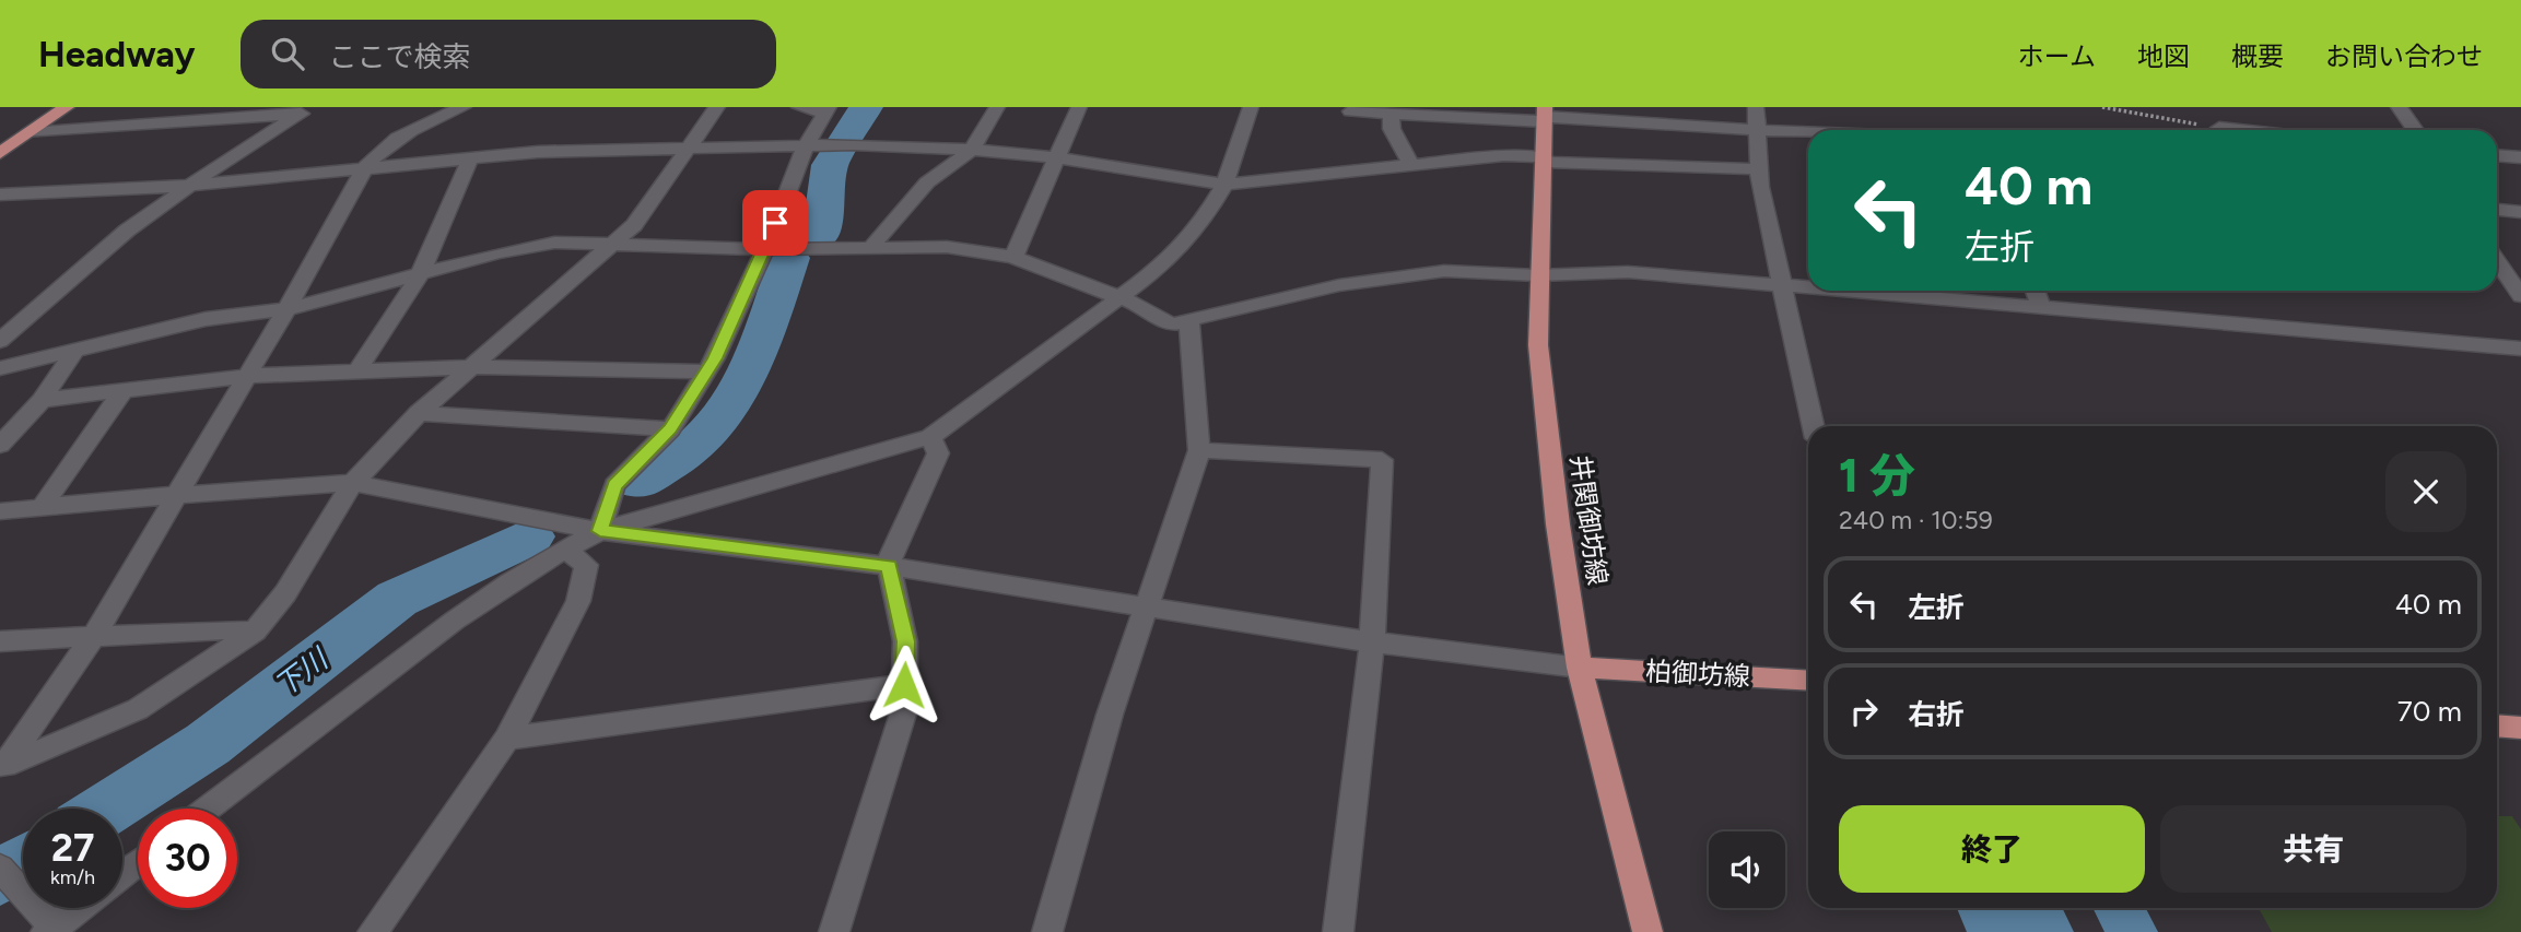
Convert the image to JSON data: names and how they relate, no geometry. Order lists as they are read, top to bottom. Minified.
{"streets":{"main road":["井関御坊線","柏御坊線"]},"crossings":[["井関御坊線","柏御坊線"]],"water":["下川"],"page":{"header":"Headway","search":"ここで検索","nav":["ホーム","地図","概要","お問い合わせ"],"turn":["40 m","左折"],"heading":["1 分","240 m · 10:59"],"list":[{"name":"左折","value":"40 m"},{"name":"右折","value":"70 m"}],"buttons":["終了","共有"],"speed":"27 km/h","limit":"30"}}
